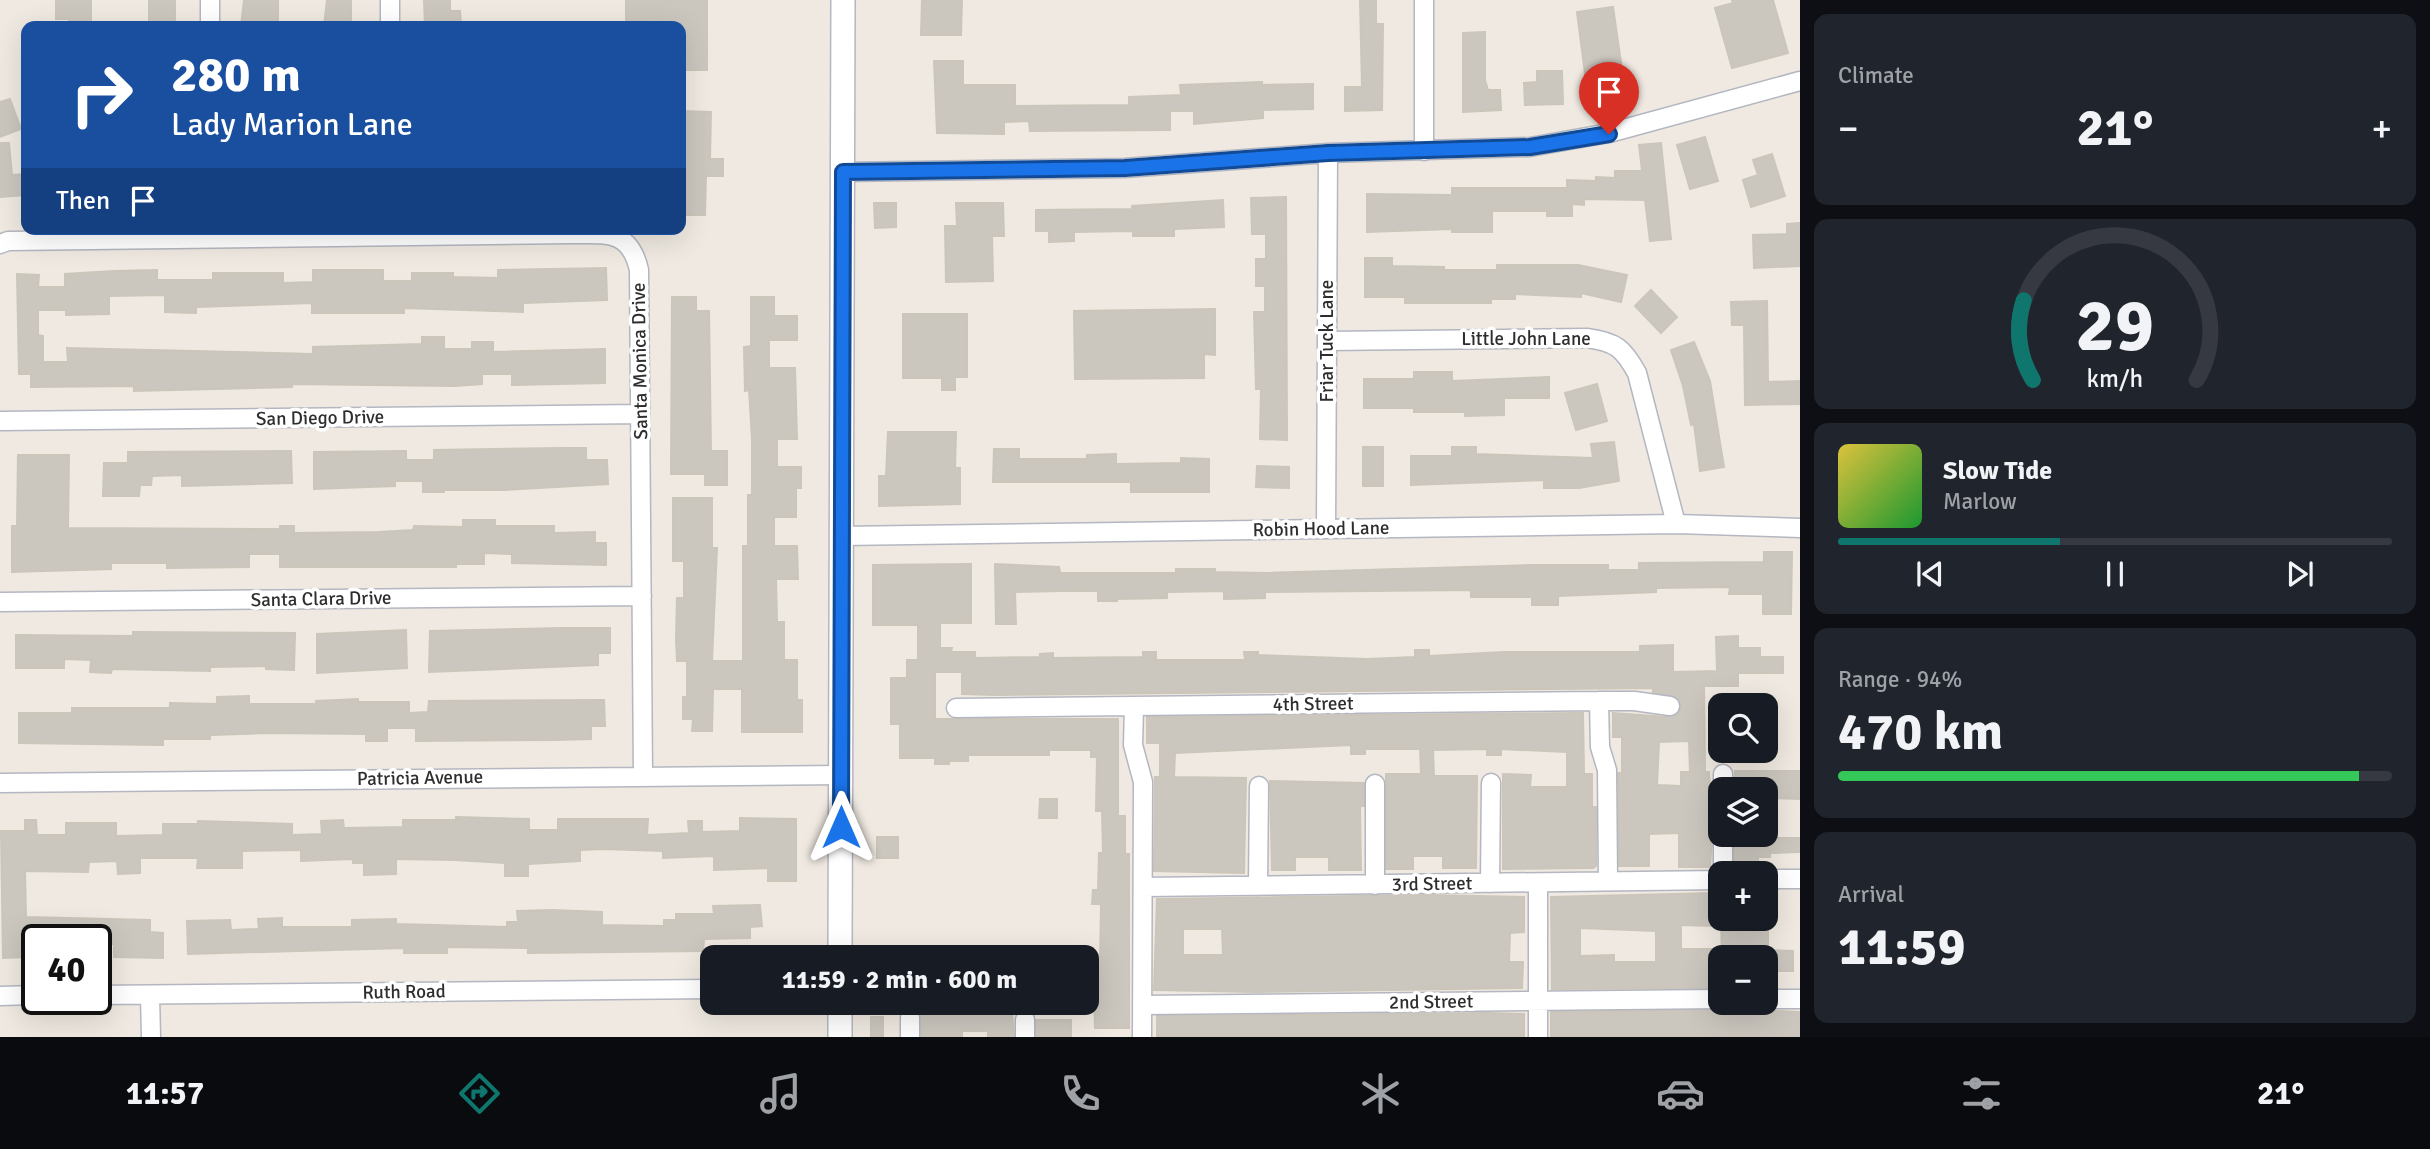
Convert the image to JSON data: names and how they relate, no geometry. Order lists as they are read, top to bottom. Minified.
{"streets":{"street":["Little John Lane","Friar Tuck Lane","Santa Monica Drive","San Diego Drive","Robin Hood Lane","Santa Clara Drive","4th Street","Patricia Avenue","3rd Street","Ruth Road","2nd Street"]},"crossings":[["Little John Lane","Friar Tuck Lane"],["Little John Lane","Robin Hood Lane"],["Friar Tuck Lane","Robin Hood Lane"],["Santa Monica Drive","San Diego Drive"],["Santa Monica Drive","Santa Clara Drive"],["Santa Monica Drive","Patricia Avenue"]],"page":{"tile":["Climate",["Range · 94%","470 km"],["Arrival","11:59"]],"turn":["280 m","Lady Marion Lane"],"heat":["−","21°","+"],"then":"Then","song":["Slow Tide","Marlow"],"map_buttons":["+","−"],"limit":"40","trip":"11:59 · 2 min · 600 m","tabs":["11:57","21°"],"gauge":["29","km/h"]}}
